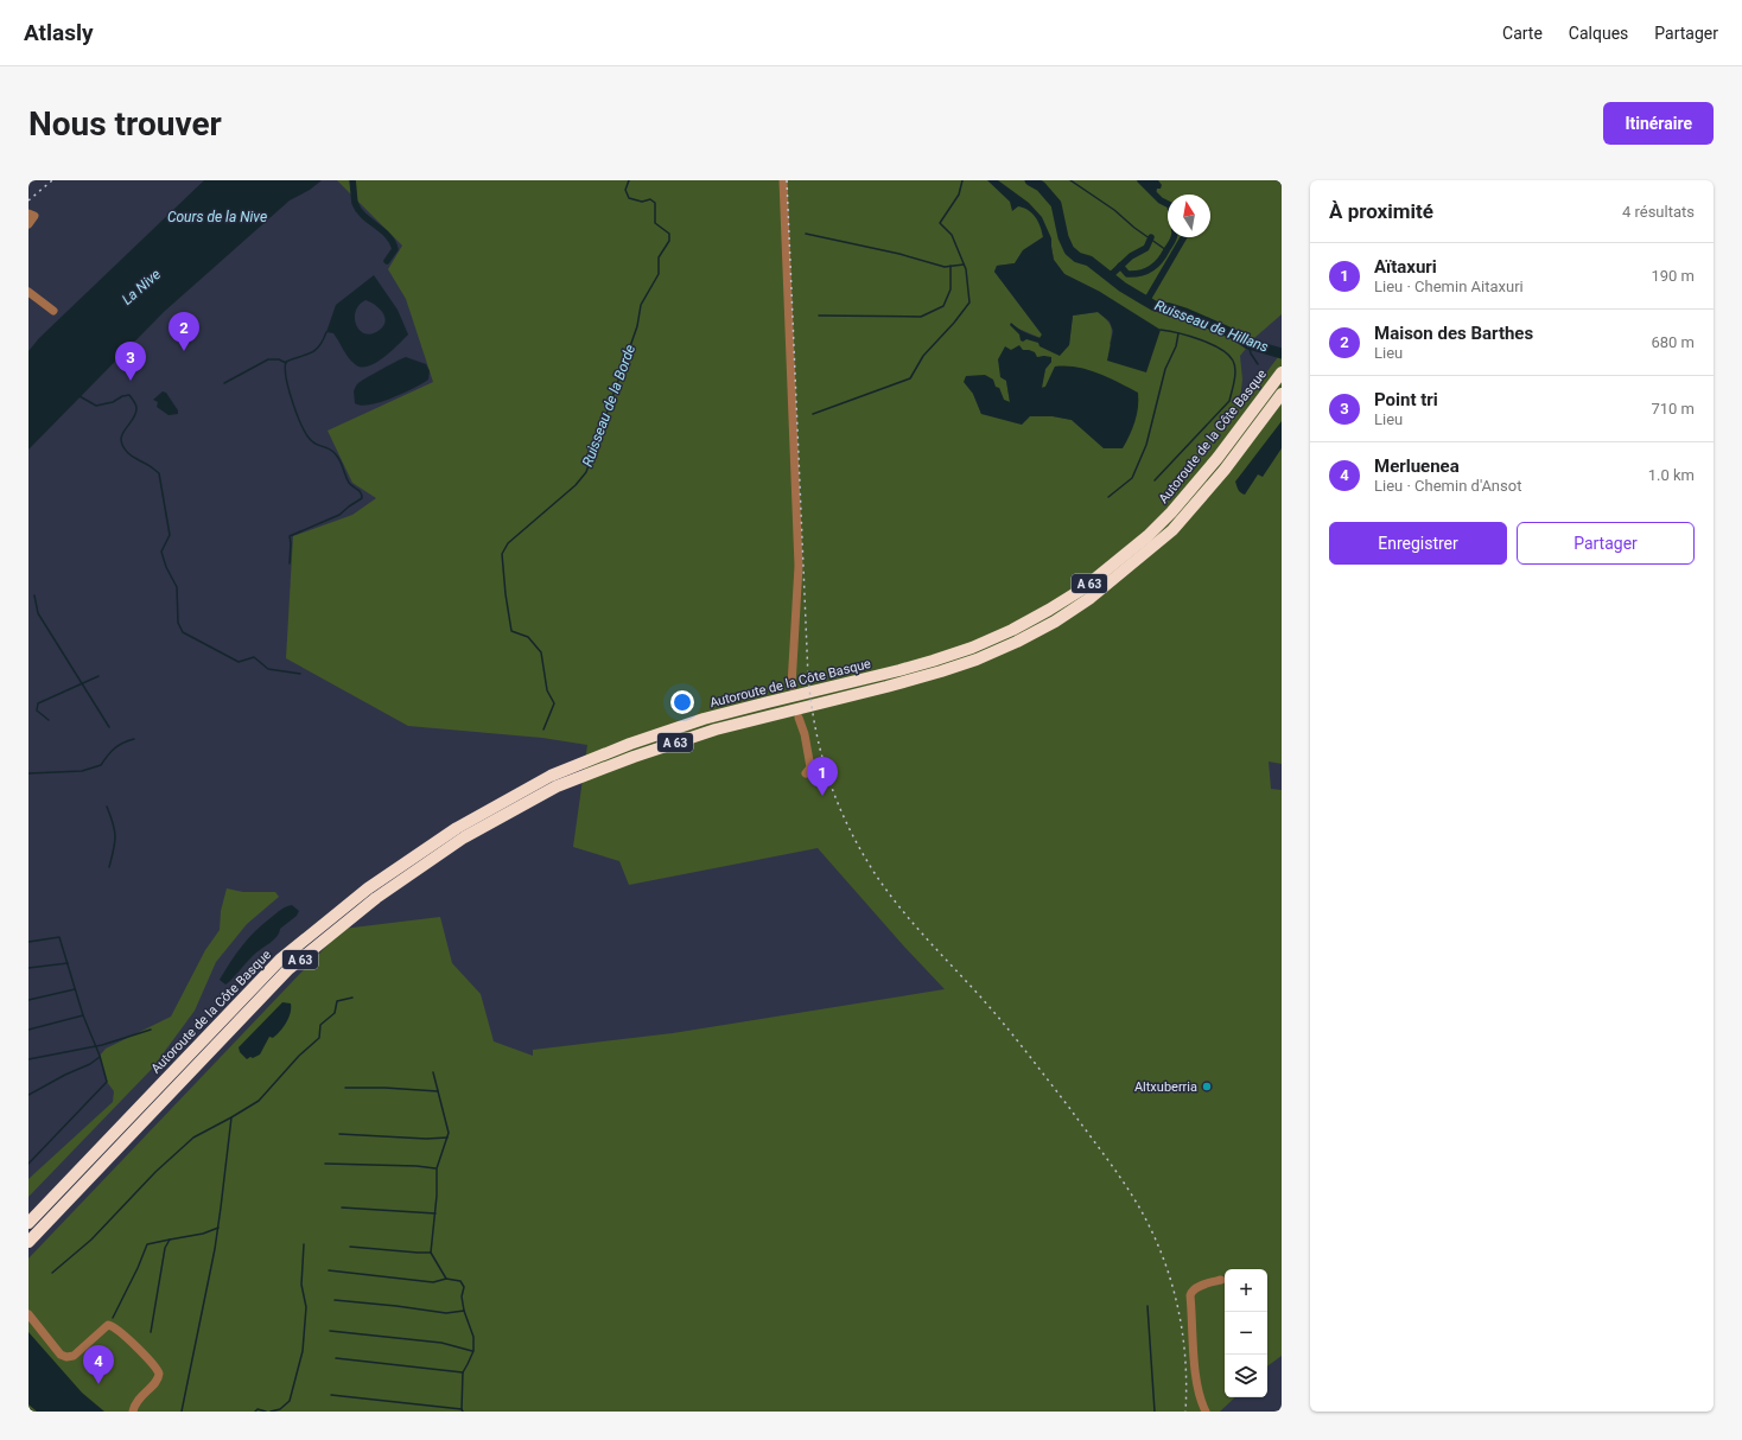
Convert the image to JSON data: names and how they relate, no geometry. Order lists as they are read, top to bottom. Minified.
{"streets":{"highway":["Autoroute de la Côte Basque","A 63"]},"water":["Cours de la Nive","La Nive","Ruisseau de Hillans","Ruisseau de la Borde"],"places":["Altxuberria"],"north":"top","page":{"header":"Atlasly","nav":["Carte","Calques","Partager"],"buttons":["Itinéraire",["Enregistrer","Partager"]],"title":"Nous trouver","heading":["À proximité","4 résultats"],"list":[{"mark":"1","name":"Aïtaxuri","note":"Lieu · Chemin Aitaxuri","value":"190 m"},{"mark":"2","name":"Maison des Barthes","note":"Lieu","value":"680 m"},{"mark":"3","name":"Point tri","note":"Lieu","value":"710 m"},{"mark":"4","name":"Merluenea","note":"Lieu · Chemin d'Ansot","value":"1.0 km"}],"pins":["2","3","1","4"],"map_buttons":["+","−"]}}
